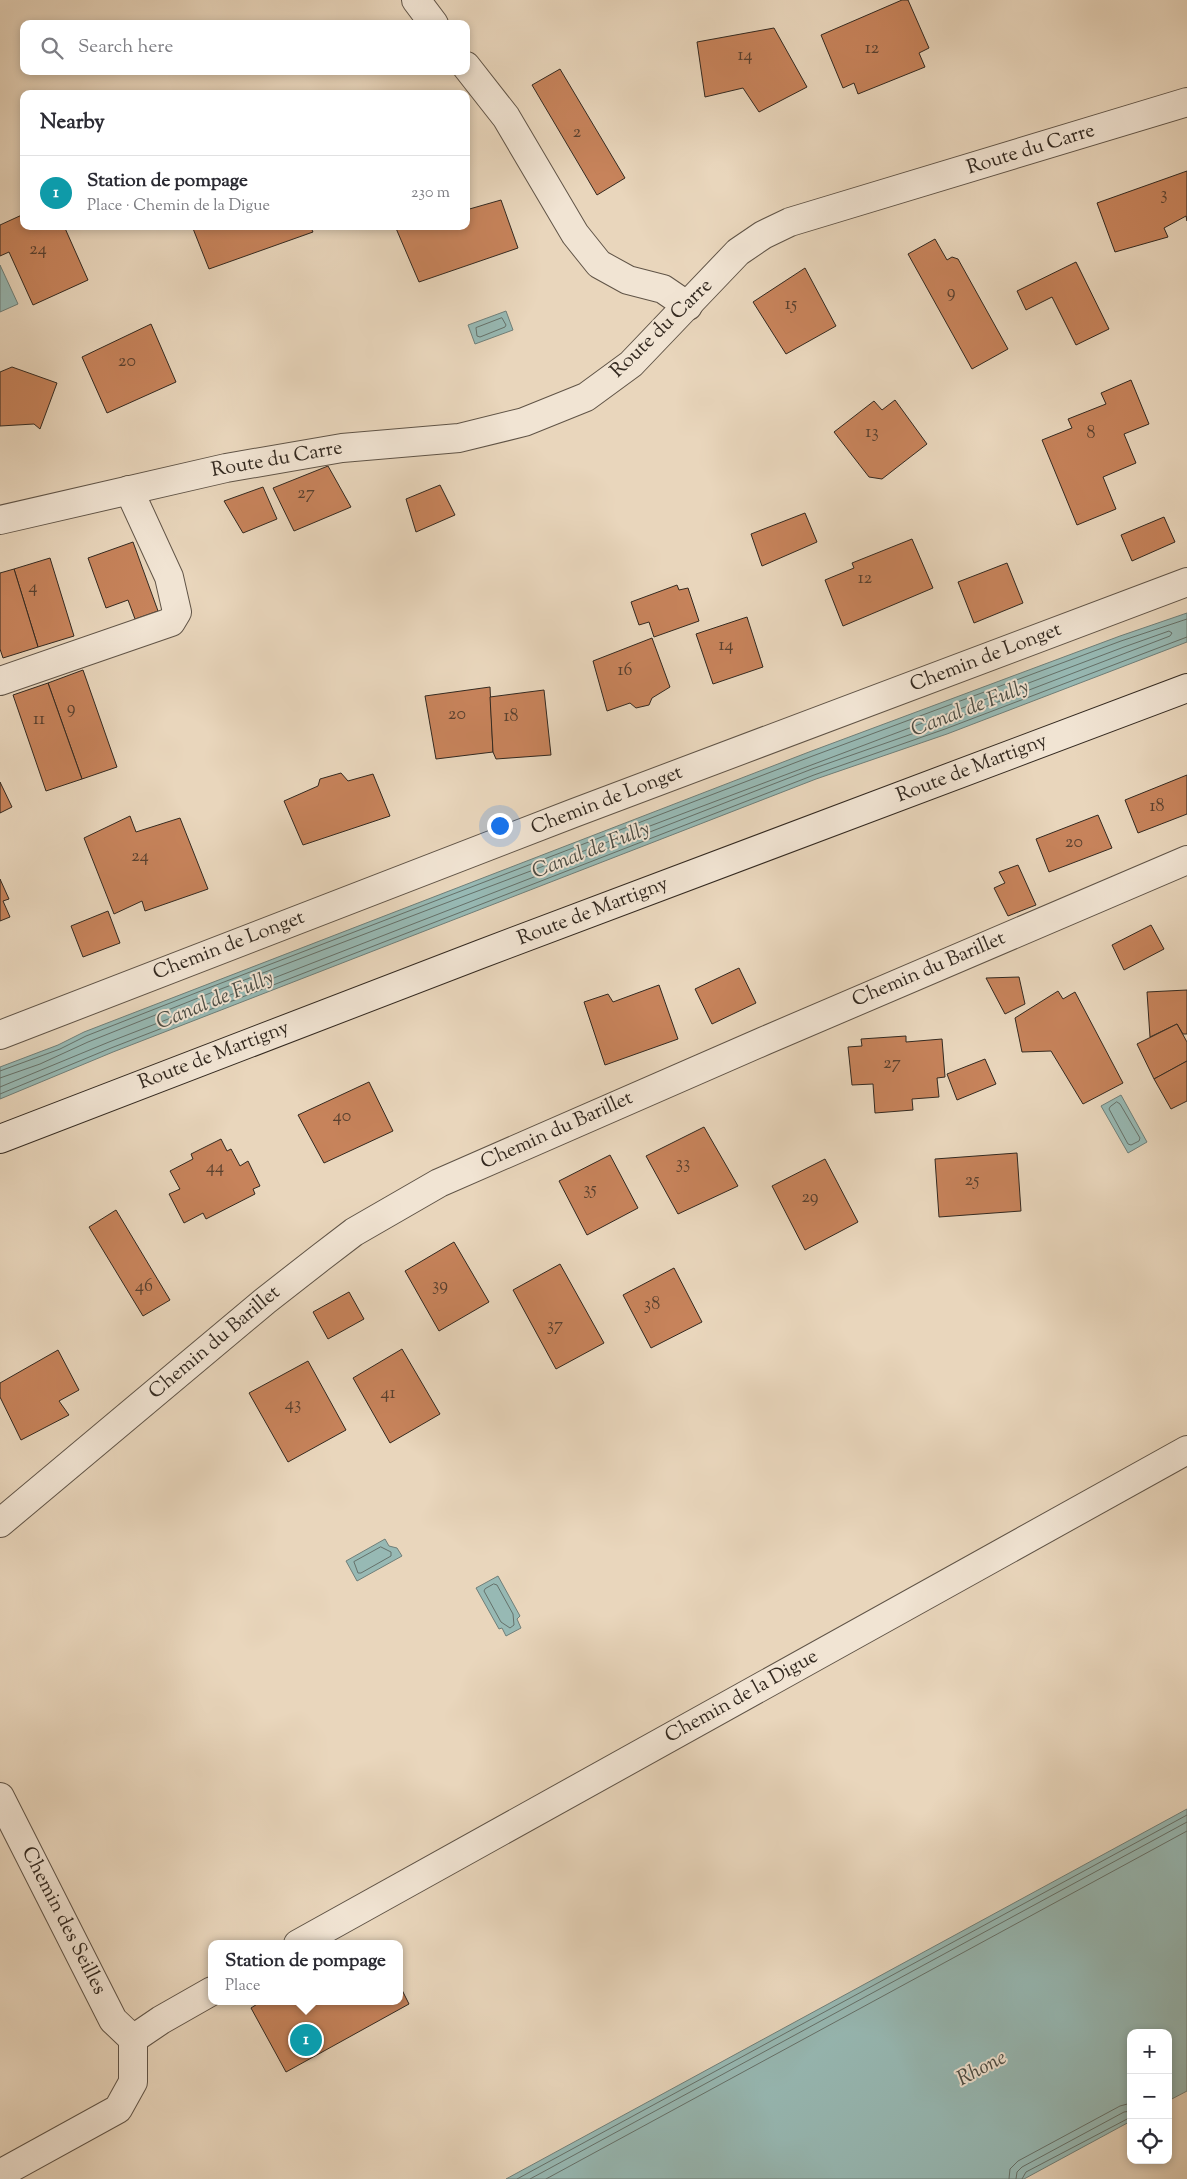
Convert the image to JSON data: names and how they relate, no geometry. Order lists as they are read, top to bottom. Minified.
{"streets":{"street":["Route du Carre","Chemin de Longet","Route de Martigny","Chemin du Barillet","Chemin de la Digue","Chemin des Seilles"]},"water":["Canal de Fully","Rhone"],"house_numbers":["12","14","2","3","24","9","15","20","13","8","27","12","4","14","16","9","20","18","11","18","20","24","27","40","33","44","25","35","29","39","46","38","37","41","43"],"page":{"search":"Search here","heading":"Nearby","list":[{"mark":"1","name":"Station de pompage","note":"Place · Chemin de la Digue","value":"230 m"}],"popup":["Station de pompage","Place"],"pins":"1","map_buttons":["+","−"]}}
